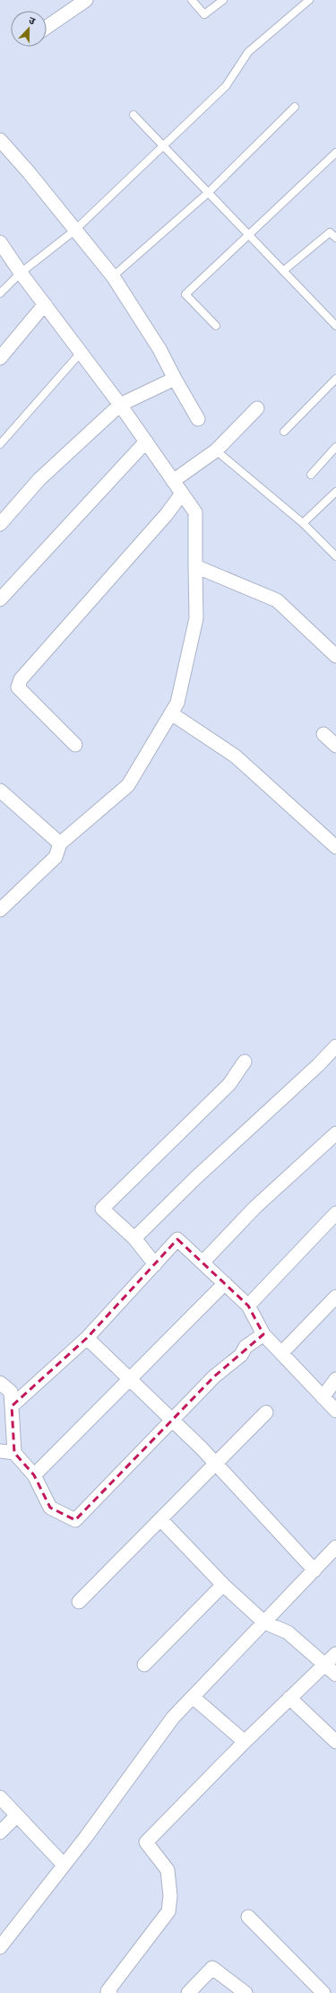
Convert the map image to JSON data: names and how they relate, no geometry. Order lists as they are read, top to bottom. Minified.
{"north":"top"}
